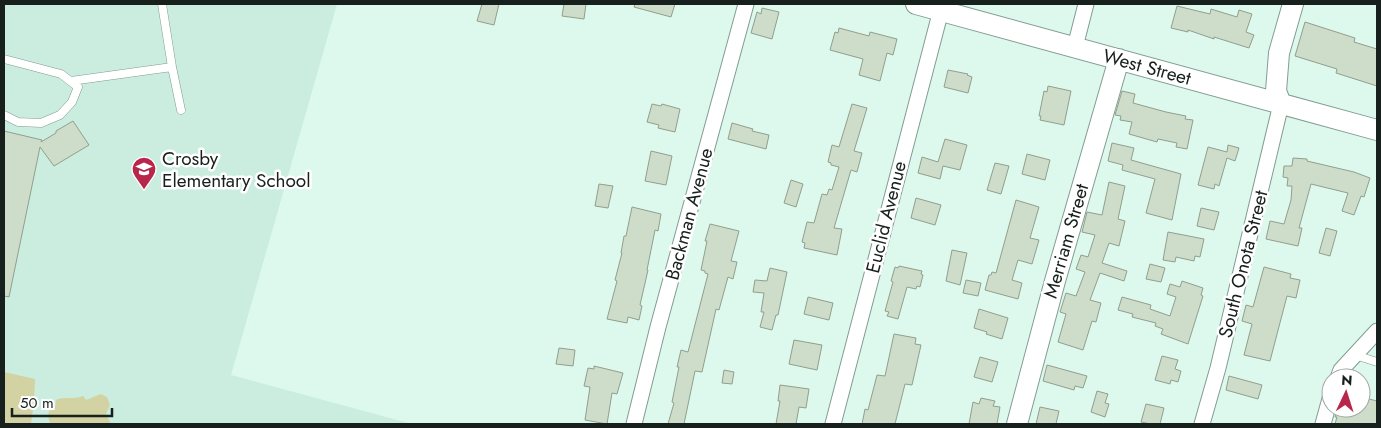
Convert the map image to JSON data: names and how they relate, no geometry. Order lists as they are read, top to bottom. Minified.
{"streets":{"street":["West Street","Backman Avenue","Euclid Avenue","Merriam Street","South Onota Street"]},"crossings":[["West Street","Euclid Avenue"],["West Street","Merriam Street"],["West Street","South Onota Street"]],"places":{"school or university":["Crosby Elementary School"]},"scale_bar":"50 m","north":"top"}
